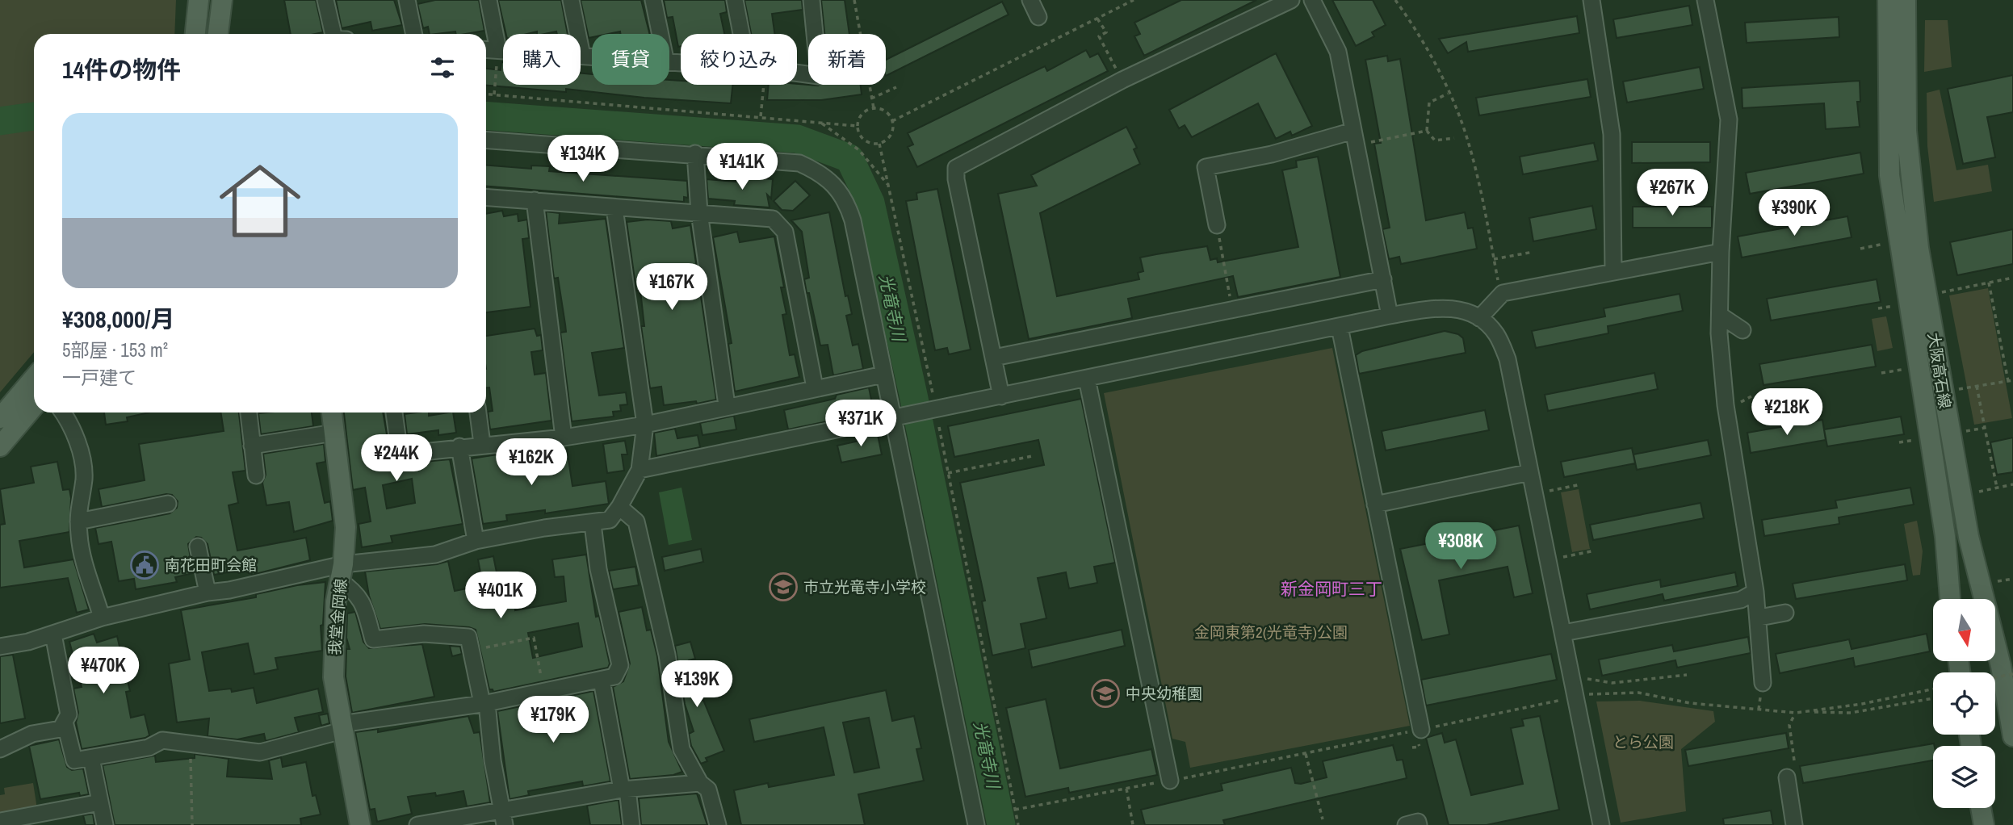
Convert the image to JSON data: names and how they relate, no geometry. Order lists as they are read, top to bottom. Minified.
{"streets":{"main road":["大阪高石線","我堂金岡線"]},"districts":["新金岡町三丁"],"water":["光竜寺川"],"parks":["金岡東第2(光竜寺)公園","とら公園"],"places":{"public building":["南花田町会館"],"school or university":["市立光竜寺小学校","中央幼稚園"]},"north":"bottom","page":{"chip":["購入","賃貸","絞り込み","新着"],"heading":"14件の物件","list":[{"name":"¥308,000/月","note":"5部屋 · 153 m² · 一戸建て"}],"price":["¥134K","¥141K","¥267K","¥390K","¥167K","¥218K","¥371K","¥244K","¥162K","¥308K","¥401K","¥470K","¥139K","¥179K"]}}
